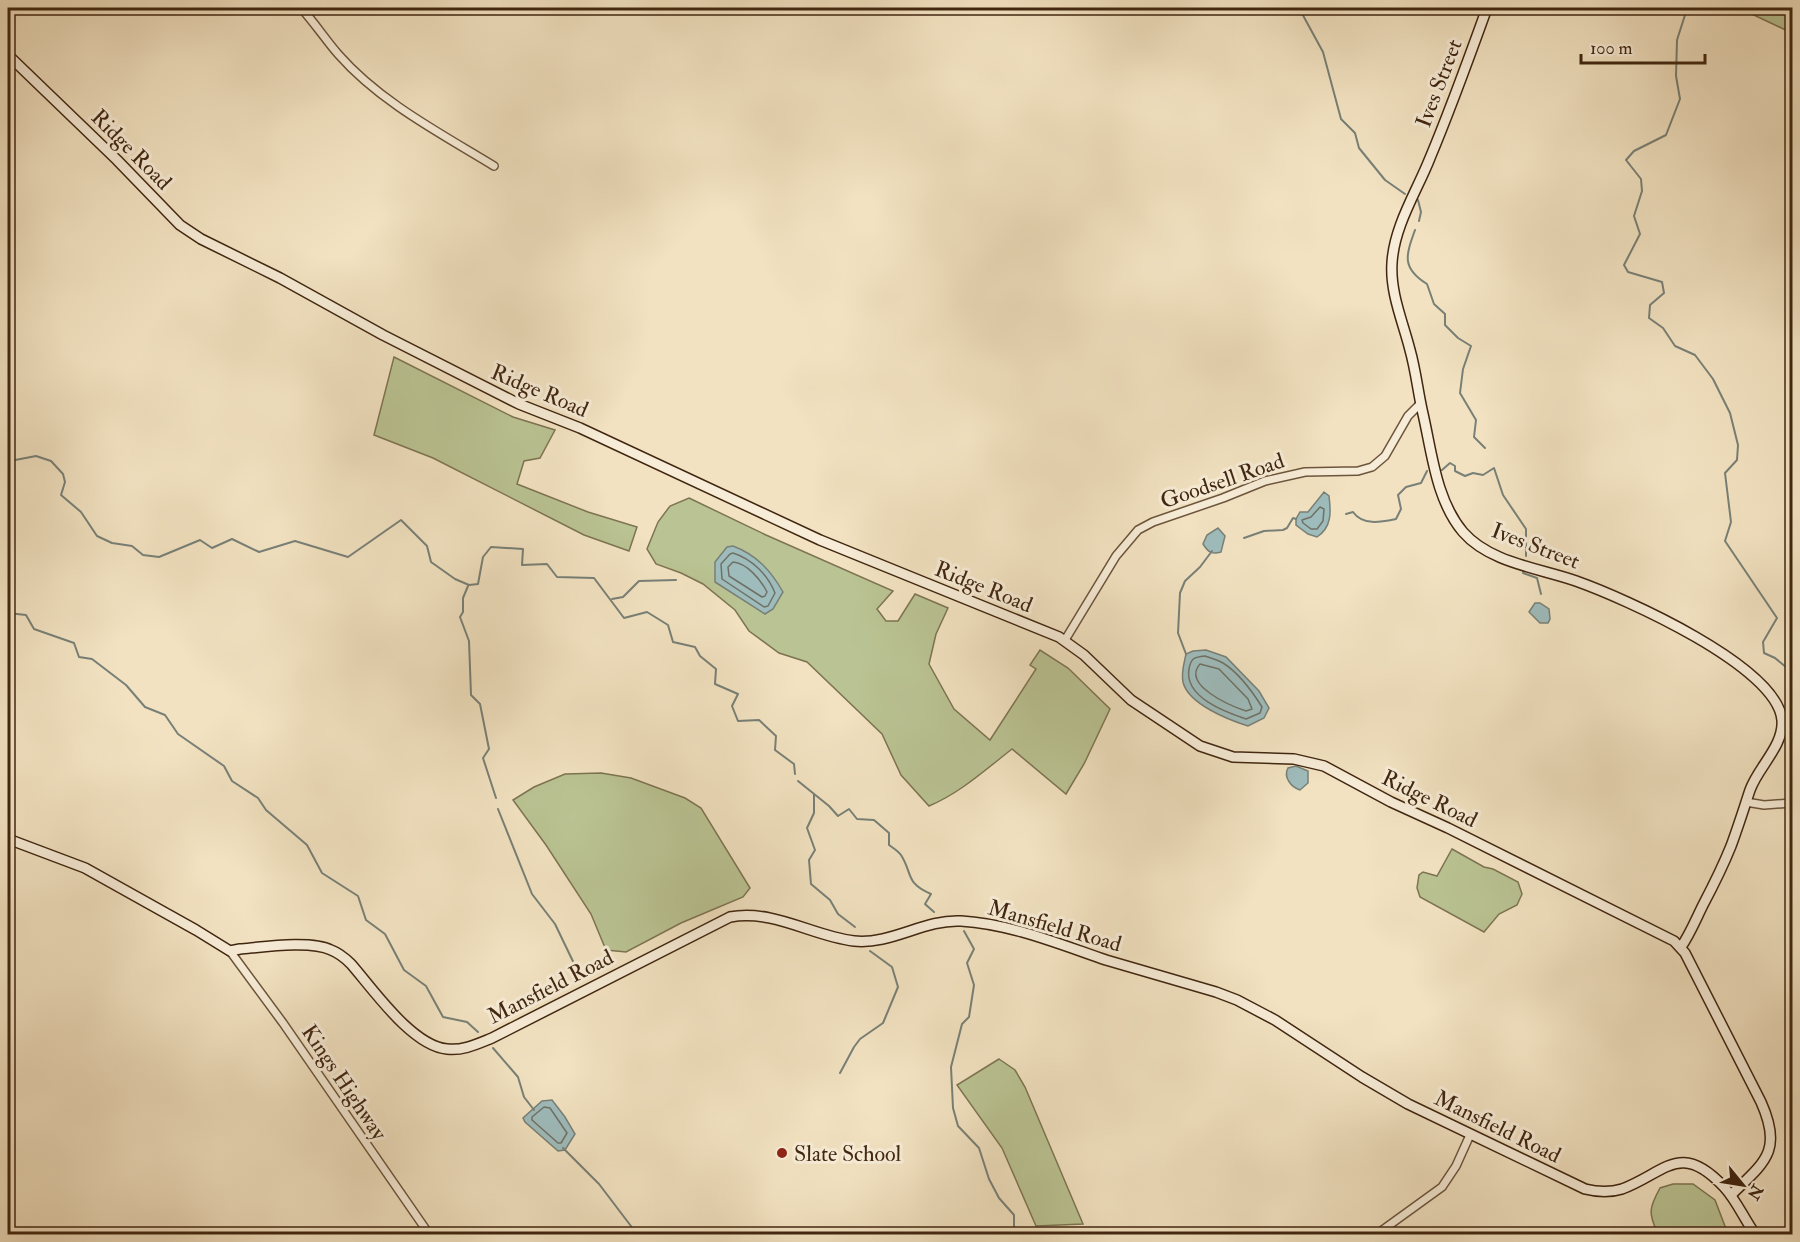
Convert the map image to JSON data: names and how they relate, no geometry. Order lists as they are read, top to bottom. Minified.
{"streets":{"street":["Ives Street","Ridge Road","Goodsell Road","Mansfield Road","Kings Highway"]},"crossings":[["Ives Street","Ridge Road"],["Ives Street","Goodsell Road"],["Ridge Road","Goodsell Road"],["Mansfield Road","Kings Highway"]],"places":["Slate School"],"scale_bar":"100 m","north":"bottom right"}
